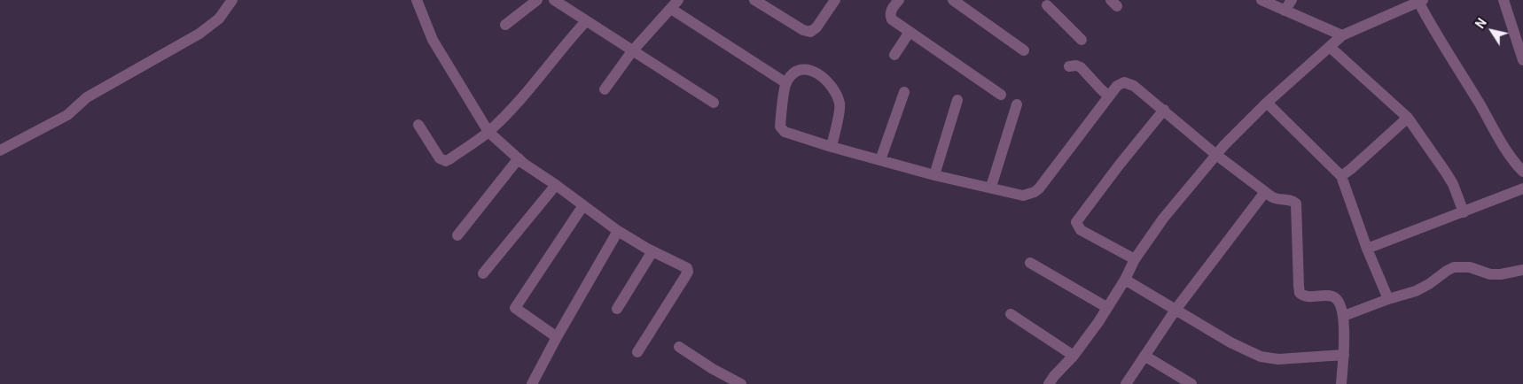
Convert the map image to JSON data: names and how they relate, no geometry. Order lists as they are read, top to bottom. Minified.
{"north":"top left"}
